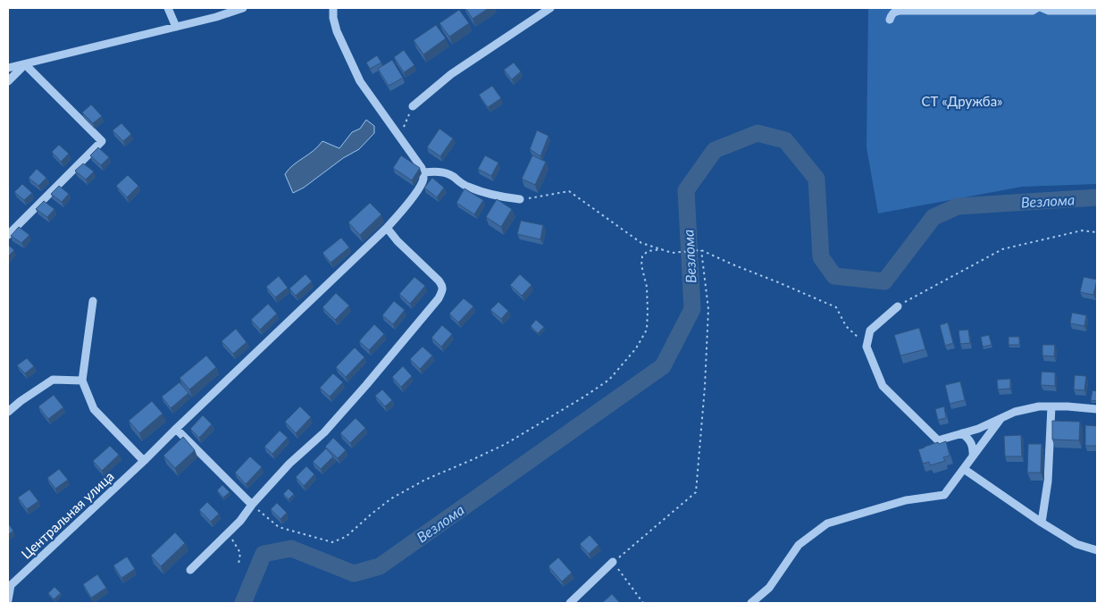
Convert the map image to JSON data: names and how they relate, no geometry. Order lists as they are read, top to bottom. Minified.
{"streets":{"street":["Центральная улица"]},"water":["Везлома"],"parks":["СТ «Дружба»"]}
